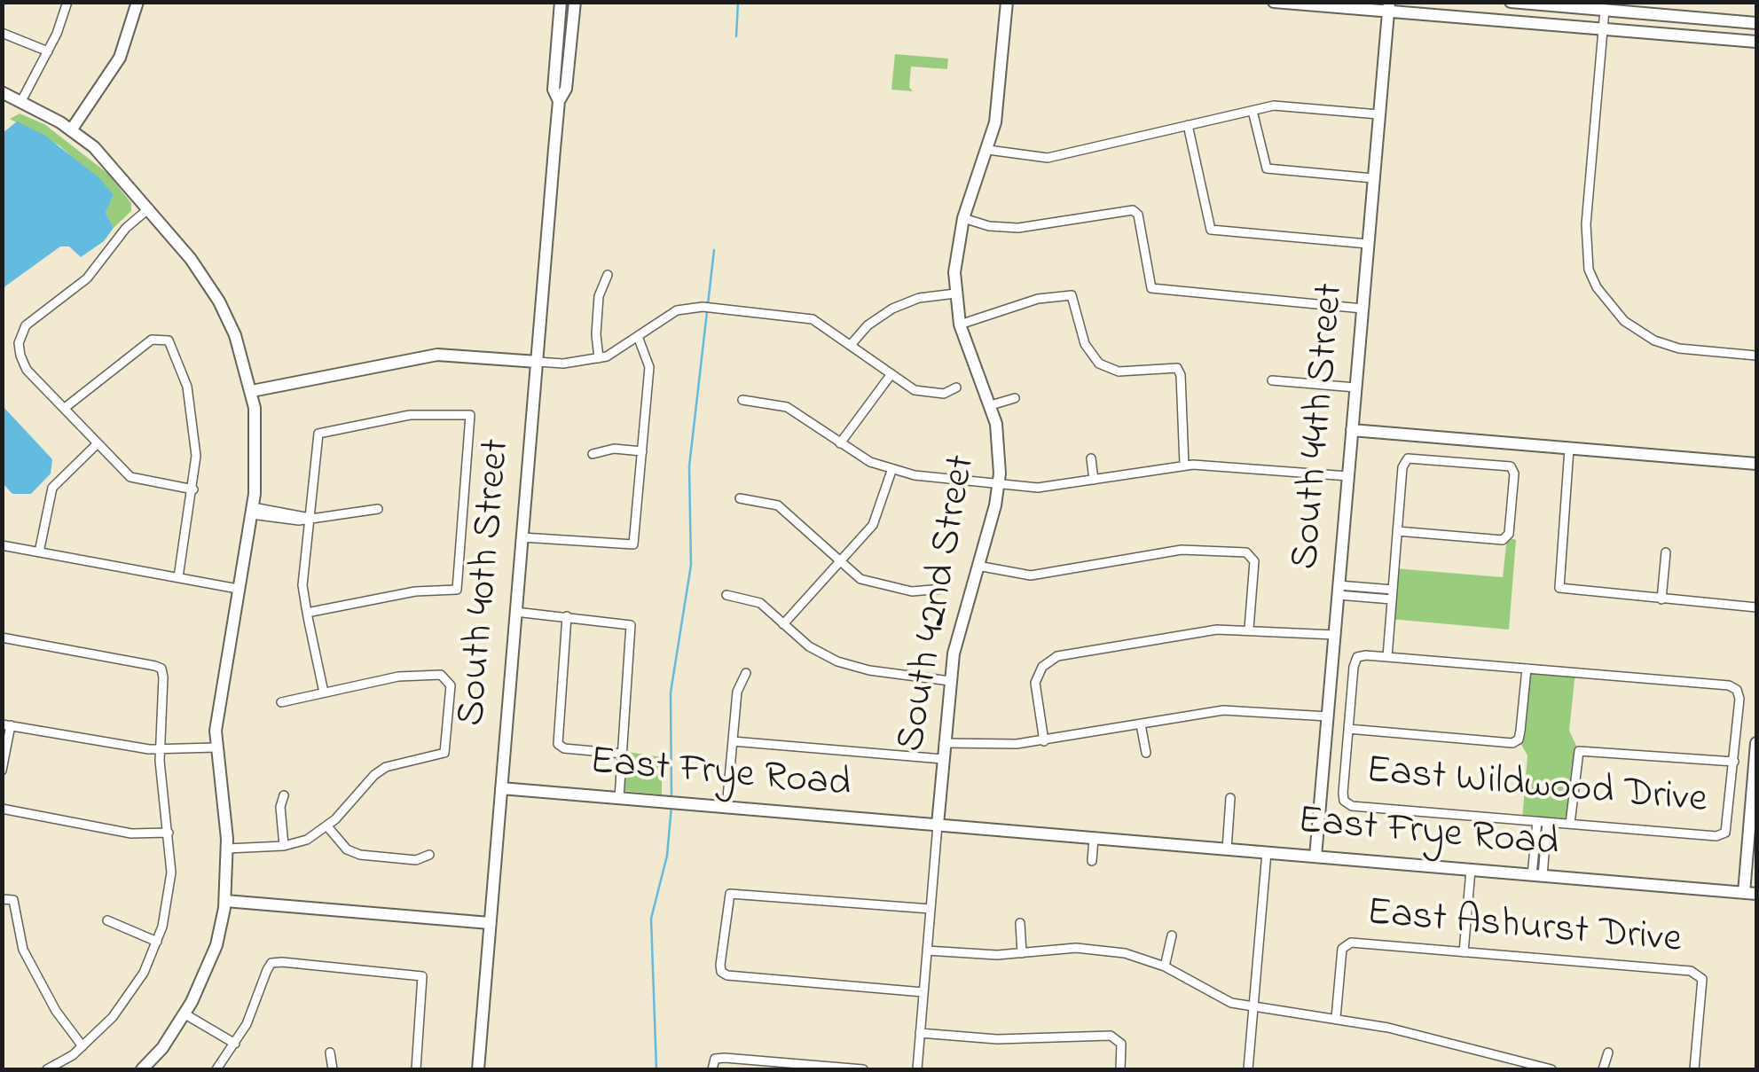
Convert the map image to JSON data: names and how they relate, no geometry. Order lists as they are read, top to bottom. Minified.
{"streets":{"street":["South 44th Street","South 40th Street","South 42nd Street","East Frye Road","East Wildwood Drive","East Ashurst Drive"]},"crossings":[["South 44th Street","East Frye Road"],["South 40th Street","East Frye Road"],["South 42nd Street","East Frye Road"]]}
